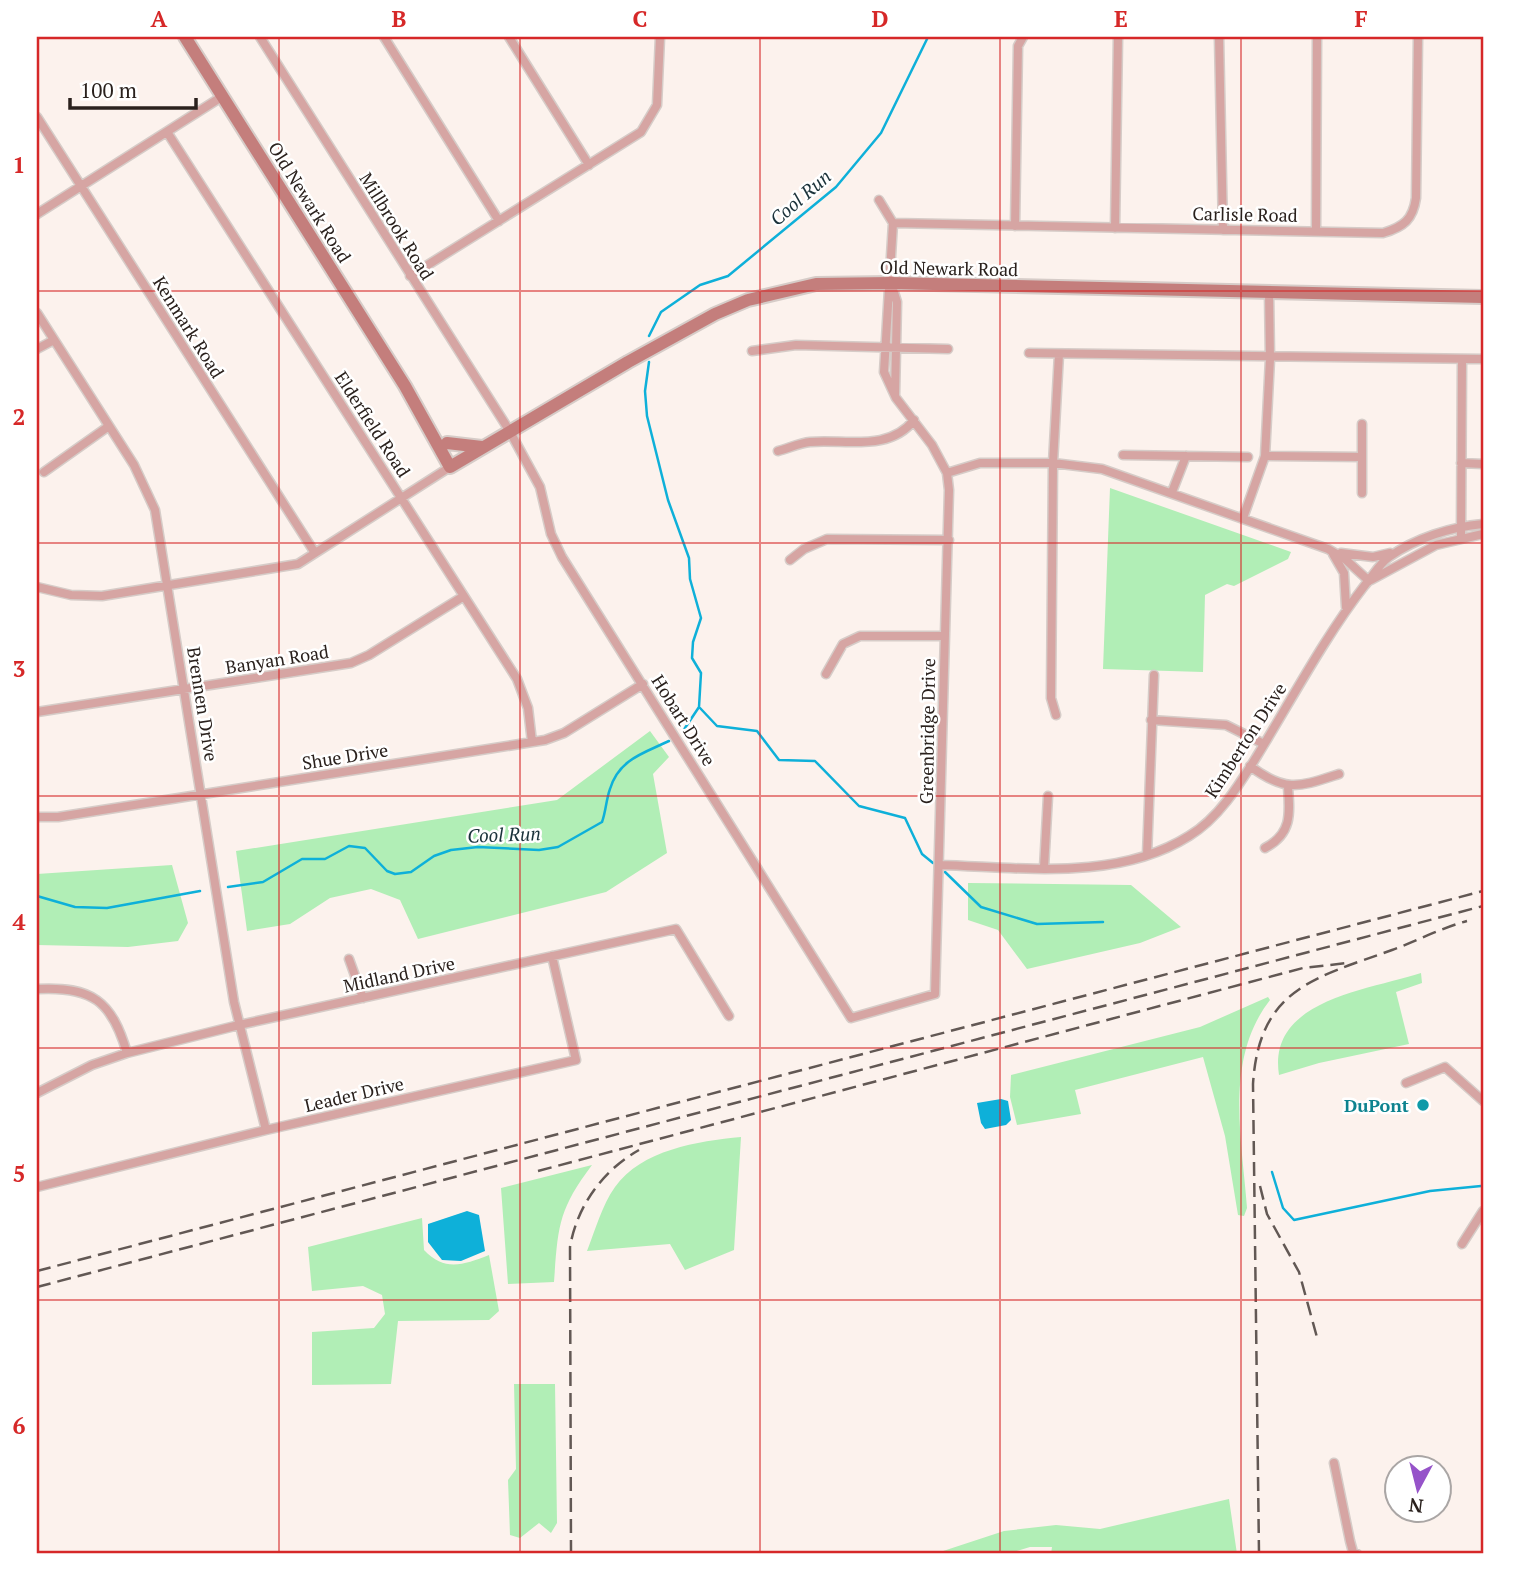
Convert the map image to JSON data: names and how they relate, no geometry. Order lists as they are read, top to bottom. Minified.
{"streets":{"street":["Old Newark Road","Carlisle Road","Millbrook Road","Kenmark Road","Elderfield Road","Banyan Road","Brennen Drive","Hobart Drive","Greenbridge Drive","Kimberton Drive","Shue Drive","Midland Drive","Leader Drive"]},"crossings":[["Old Newark Road","Millbrook Road"],["Old Newark Road","Hobart Drive"],["Millbrook Road","Hobart Drive"],["Elderfield Road","Banyan Road"],["Elderfield Road","Shue Drive"],["Banyan Road","Brennen Drive"],["Brennen Drive","Shue Drive"],["Brennen Drive","Midland Drive"],["Brennen Drive","Leader Drive"],["Hobart Drive","Greenbridge Drive"],["Hobart Drive","Shue Drive"],["Greenbridge Drive","Kimberton Drive"],["Midland Drive","Leader Drive"]],"water":["Cool Run"],"places":["DuPont"],"scale_bar":"100 m","north":"bottom","grid":{"columns":["A","B","C","D","E","F"],"rows":["1","2","3","4","5","6"]}}
